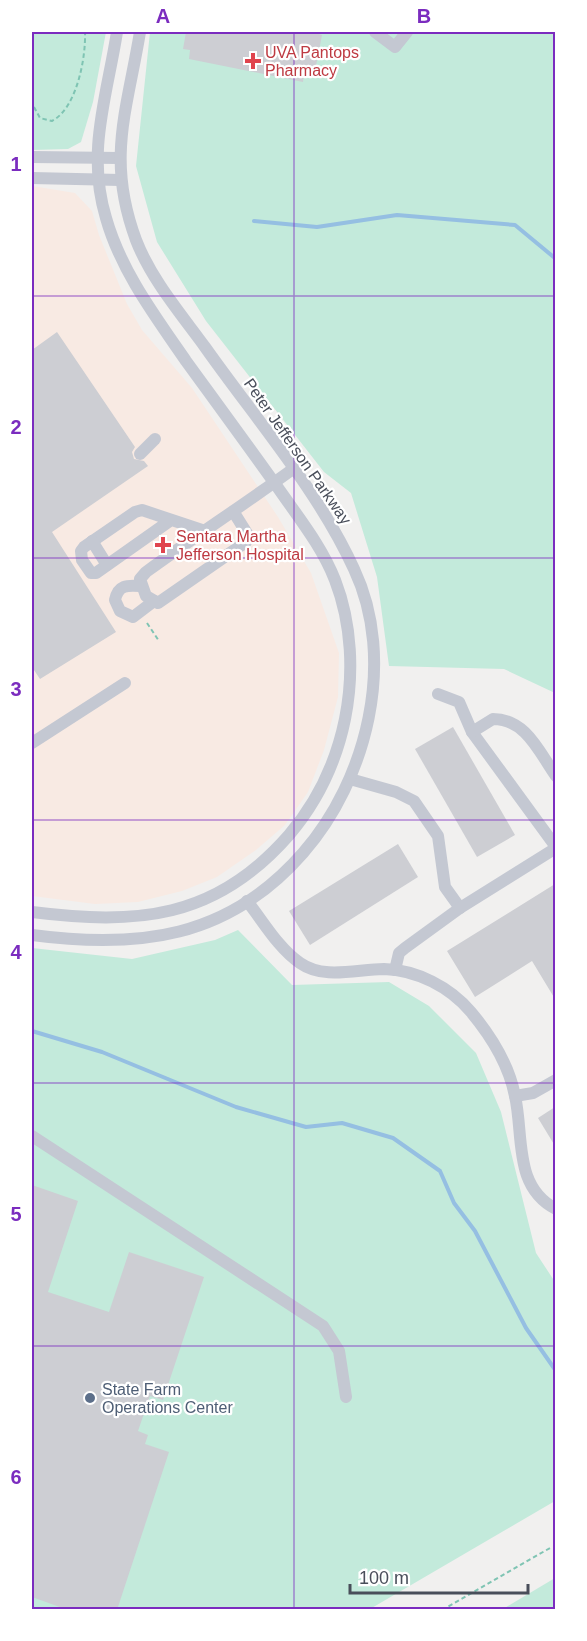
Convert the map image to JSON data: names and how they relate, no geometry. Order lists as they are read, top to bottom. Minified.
{"streets":{"street":["Peter Jefferson Parkway"]},"places":{"health":["UVA Pantops Pharmacy","Sentara Martha Jefferson Hospital"],"other":["State Farm Operations Center"]},"scale_bar":"100 m","grid":{"columns":["A","B"],"rows":["1","2","3","4","5","6"]}}
